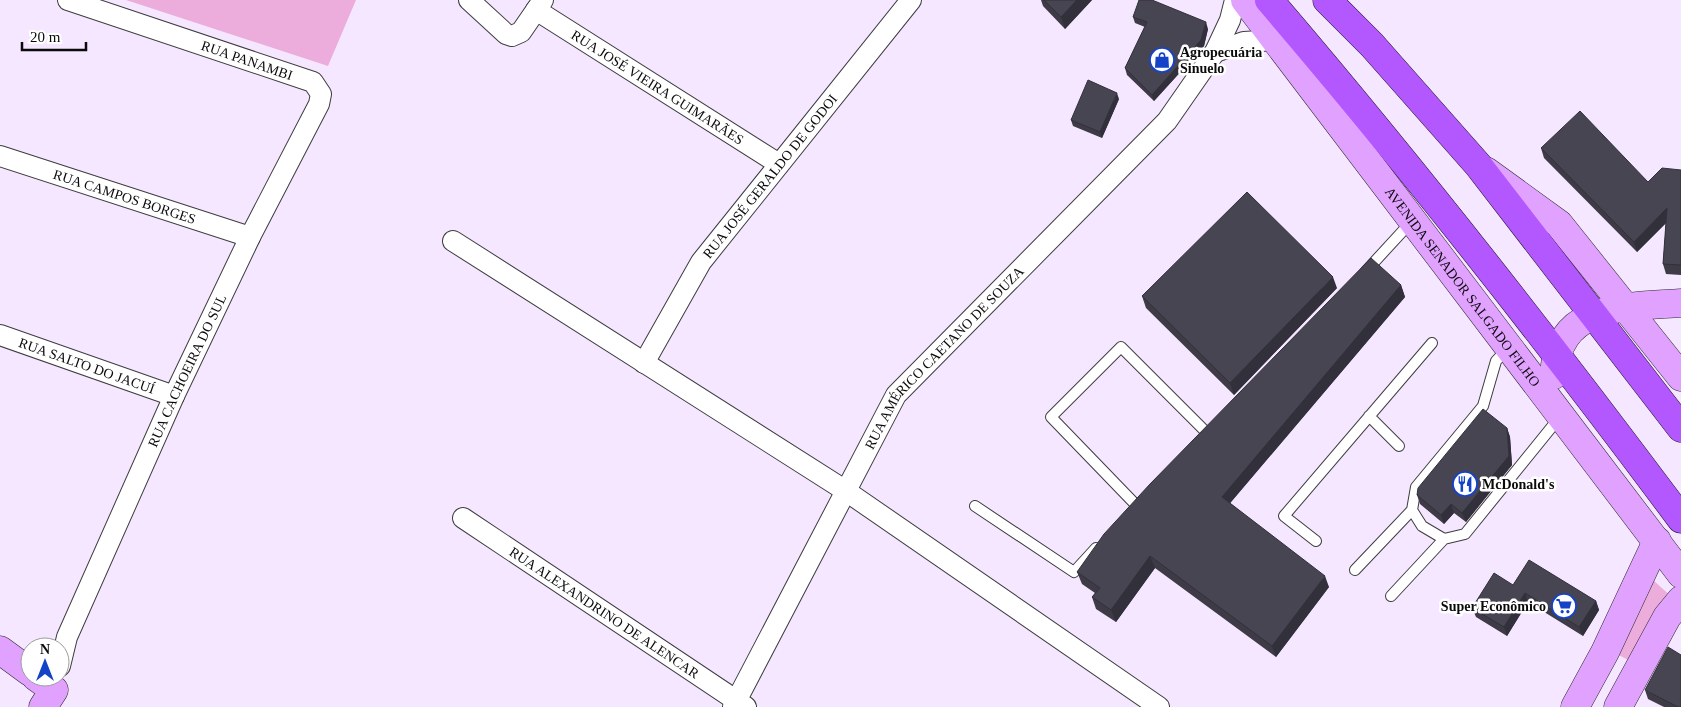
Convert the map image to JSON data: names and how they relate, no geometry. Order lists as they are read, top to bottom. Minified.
{"streets":{"main road":["AVENIDA SENADOR SALGADO FILHO"],"street":["RUA PANAMBI","RUA JOSÉ VIEIRA GUIMARÃES","RUA JOSÉ GERALDO DE GODOI","RUA CAMPOS BORGES","RUA AMÉRICO CAETANO DE SOUZA","RUA SALTO DO JACUÍ","RUA CACHOEIRA DO SUL","RUA ALEXANDRINO DE ALENCAR"]},"crossings":[["RUA PANAMBI","RUA CACHOEIRA DO SUL"],["RUA JOSÉ VIEIRA GUIMARÃES","RUA JOSÉ GERALDO DE GODOI"],["RUA CAMPOS BORGES","RUA CACHOEIRA DO SUL"],["RUA AMÉRICO CAETANO DE SOUZA","RUA ALEXANDRINO DE ALENCAR"],["RUA SALTO DO JACUÍ","RUA CACHOEIRA DO SUL"]],"places":{"shop":["Agropecuária Sinuelo"],"restaurant":["McDonald's"],"supermarket":["Super Econômico"]},"scale_bar":"20 m","north":"top"}
